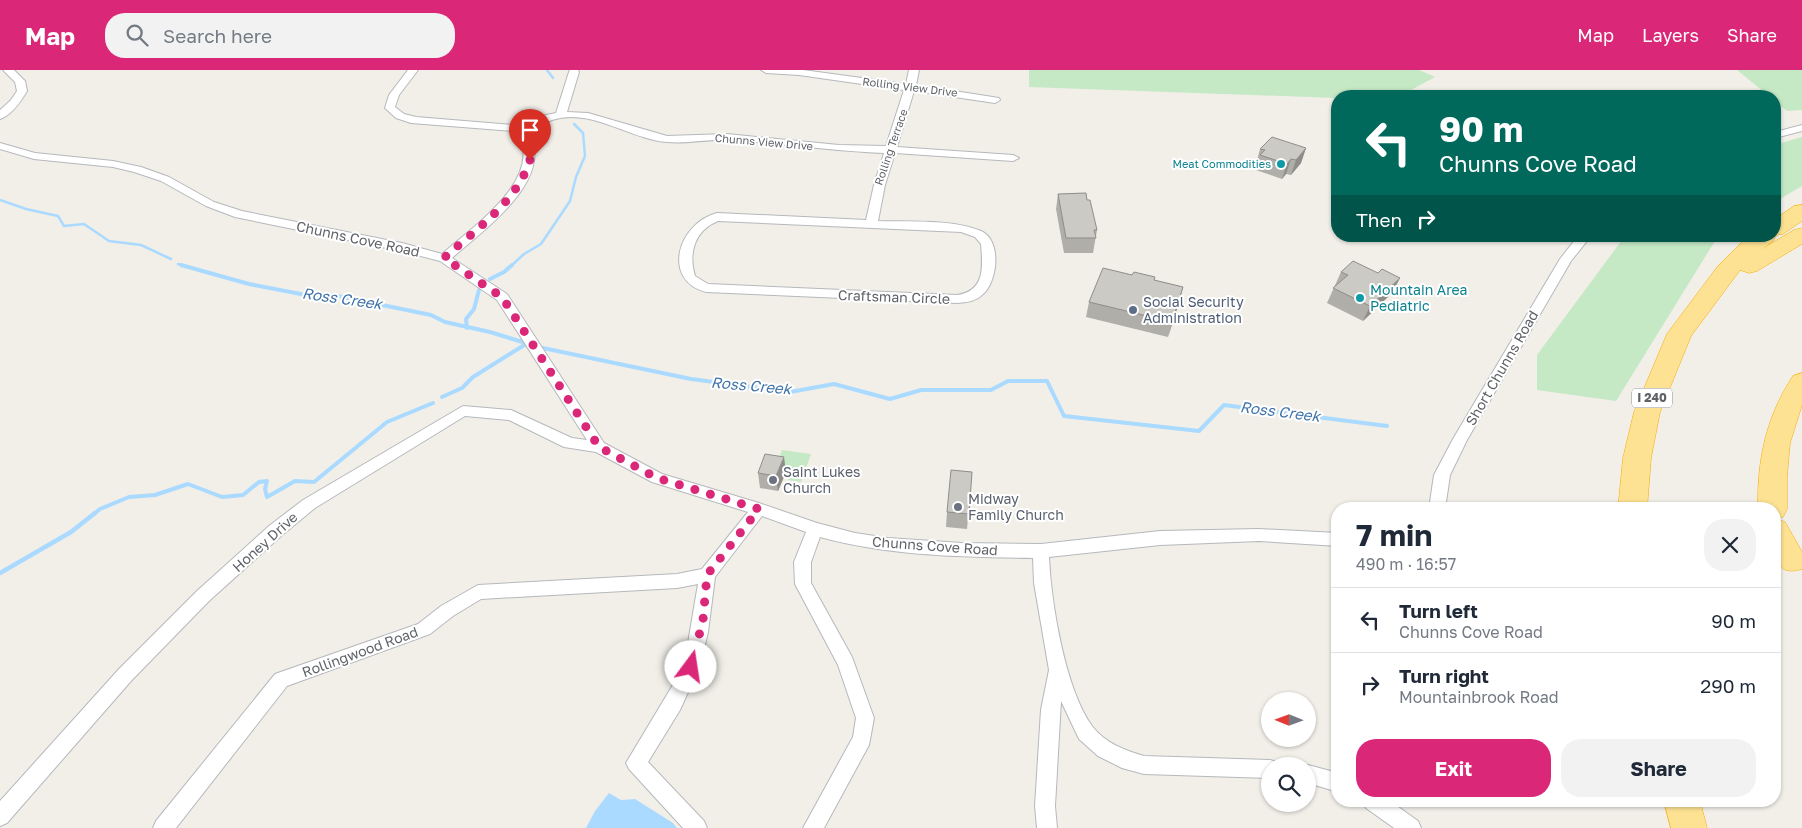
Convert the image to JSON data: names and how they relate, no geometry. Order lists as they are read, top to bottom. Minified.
{"streets":{"highway":["I 240"],"street":["Rolling View Drive","Chunns View Drive","Rolling Terrace","Chunns Cove Road","Craftsman Circle","Short Chunns Road","Honey Drive","Rollingwood Road"]},"crossings":[["Rolling View Drive","Rolling Terrace"],["Chunns View Drive","Rolling Terrace"],["Rolling Terrace","Craftsman Circle"],["Chunns Cove Road","Honey Drive"]],"water":["Ross Creek"],"places":["Meat Commodities","Mountain Area Pediatric","Social Security Administration","Saint Lukes Church","Midway Family Church"],"north":"left","page":{"header":"Map","search":"Search here","nav":["Map","Layers","Share"],"turn":["90 m","Chunns Cove Road"],"then":"Then","heading":["7 min","490 m · 16:57"],"list":[{"name":"Turn left","note":"Chunns Cove Road","value":"90 m"},{"name":"Turn right","note":"Mountainbrook Road","value":"290 m"}],"buttons":["Exit","Share"]}}
